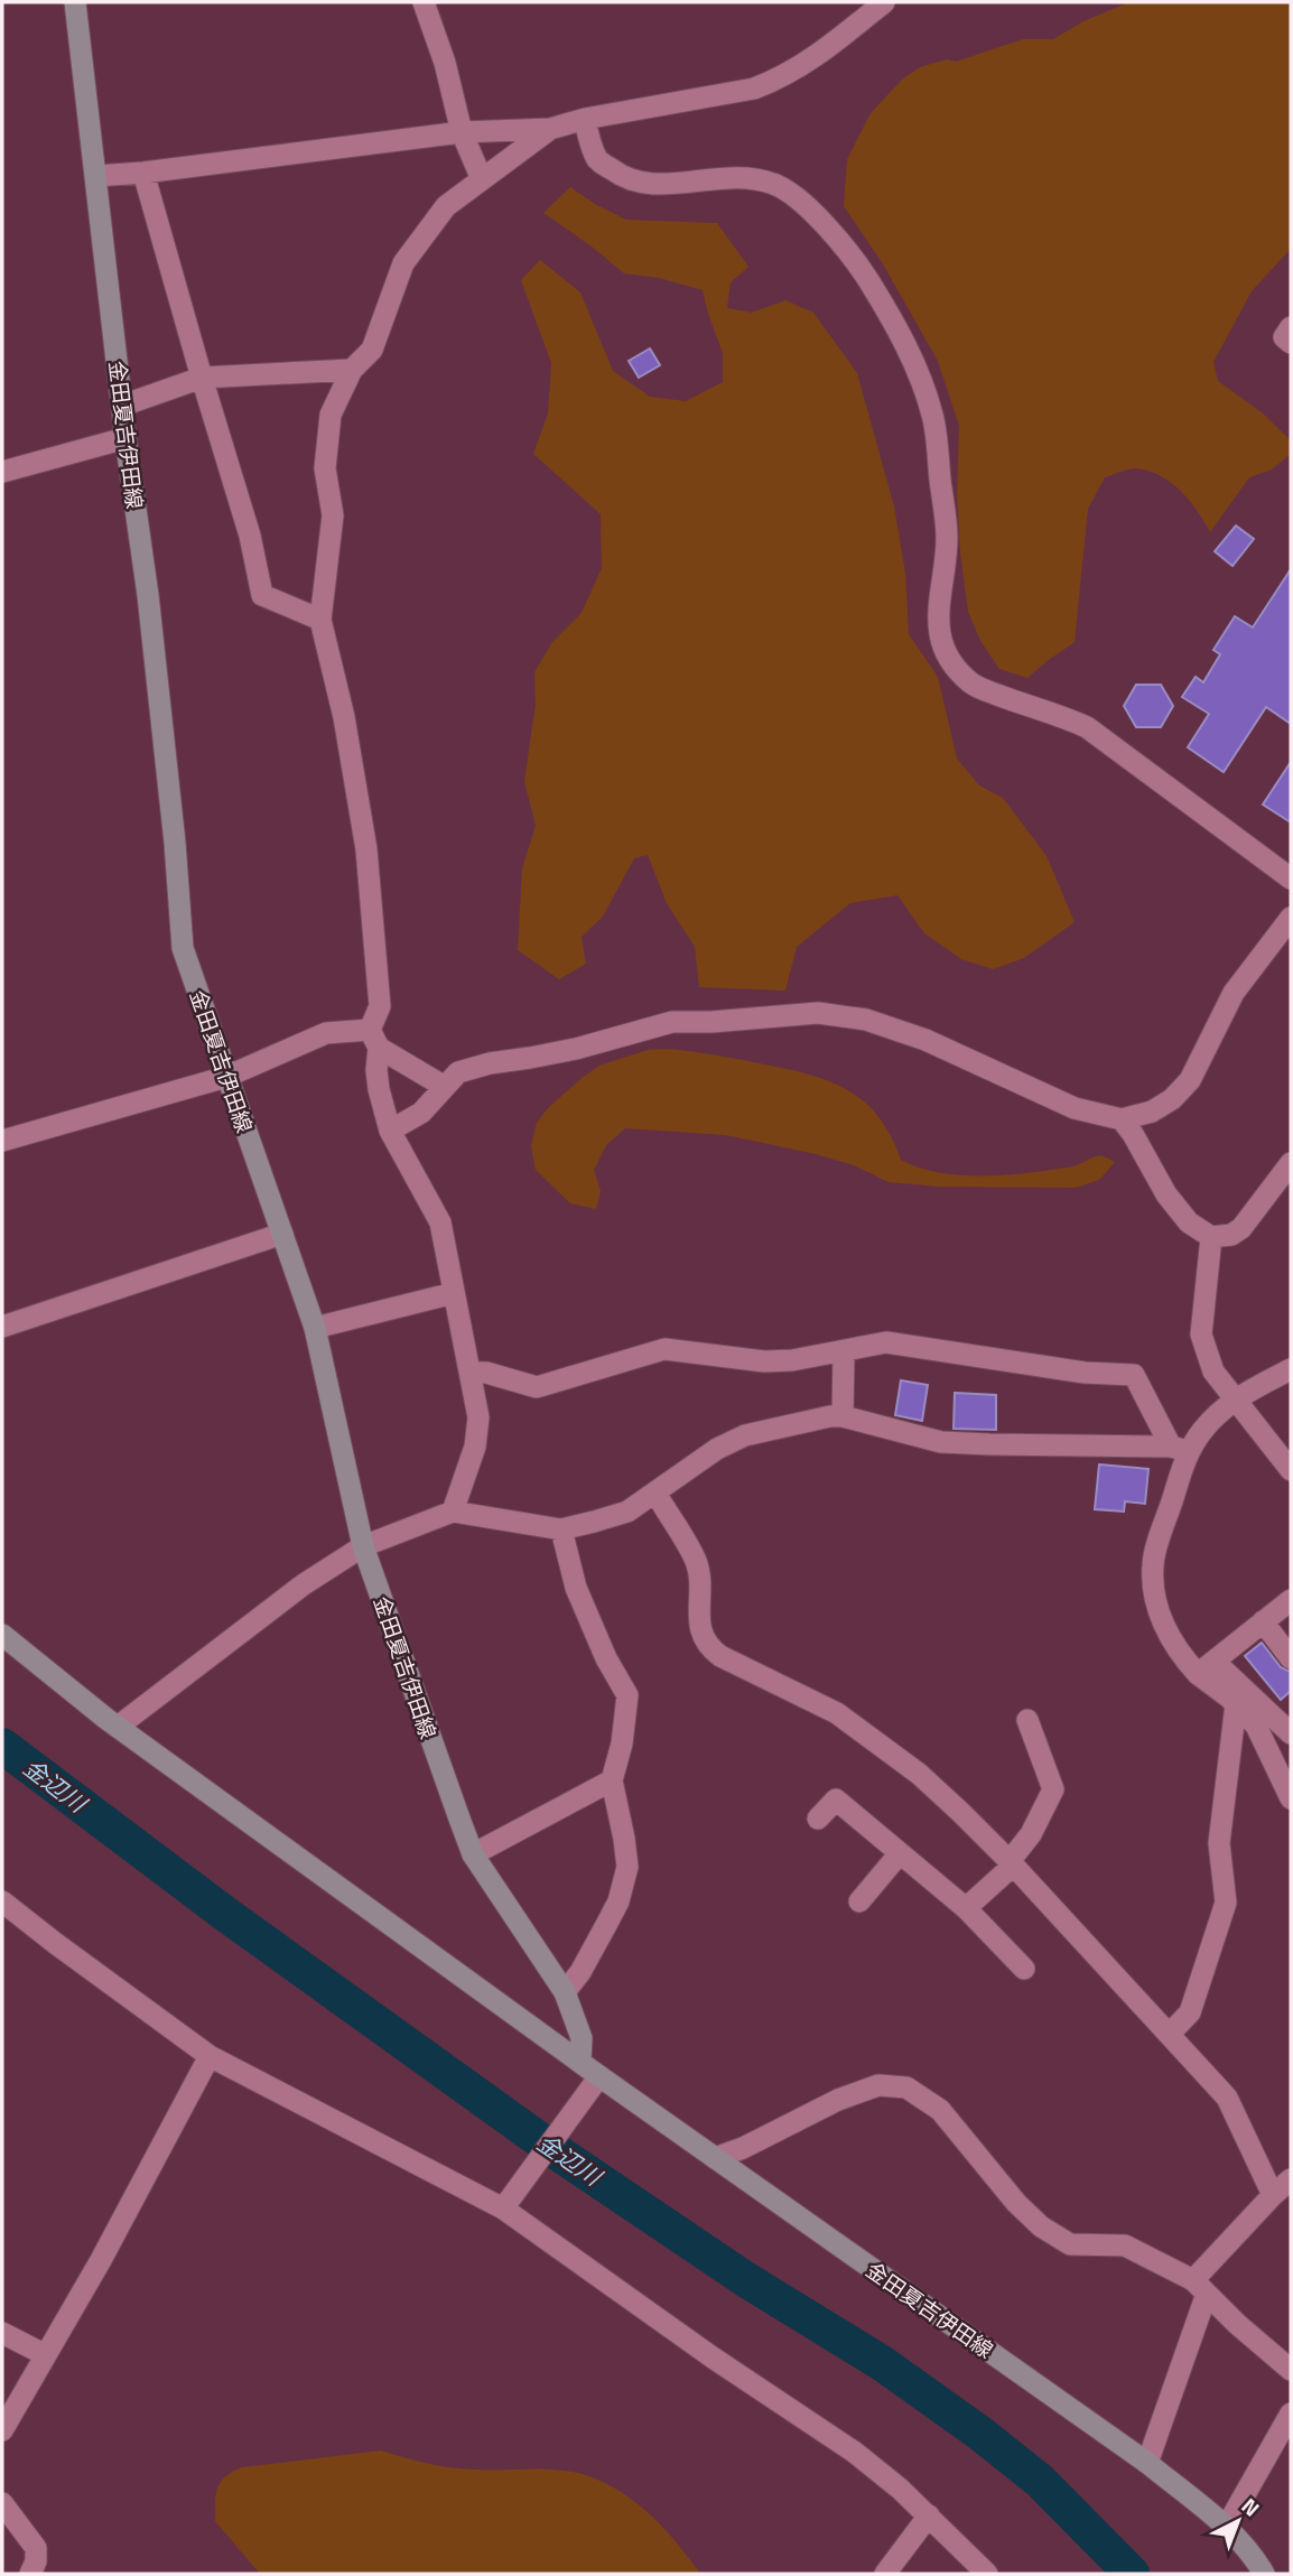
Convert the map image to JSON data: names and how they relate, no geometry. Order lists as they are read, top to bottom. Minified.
{"streets":{"main road":["金田夏吉伊田線"]},"water":["金辺川"],"north":"top right"}
